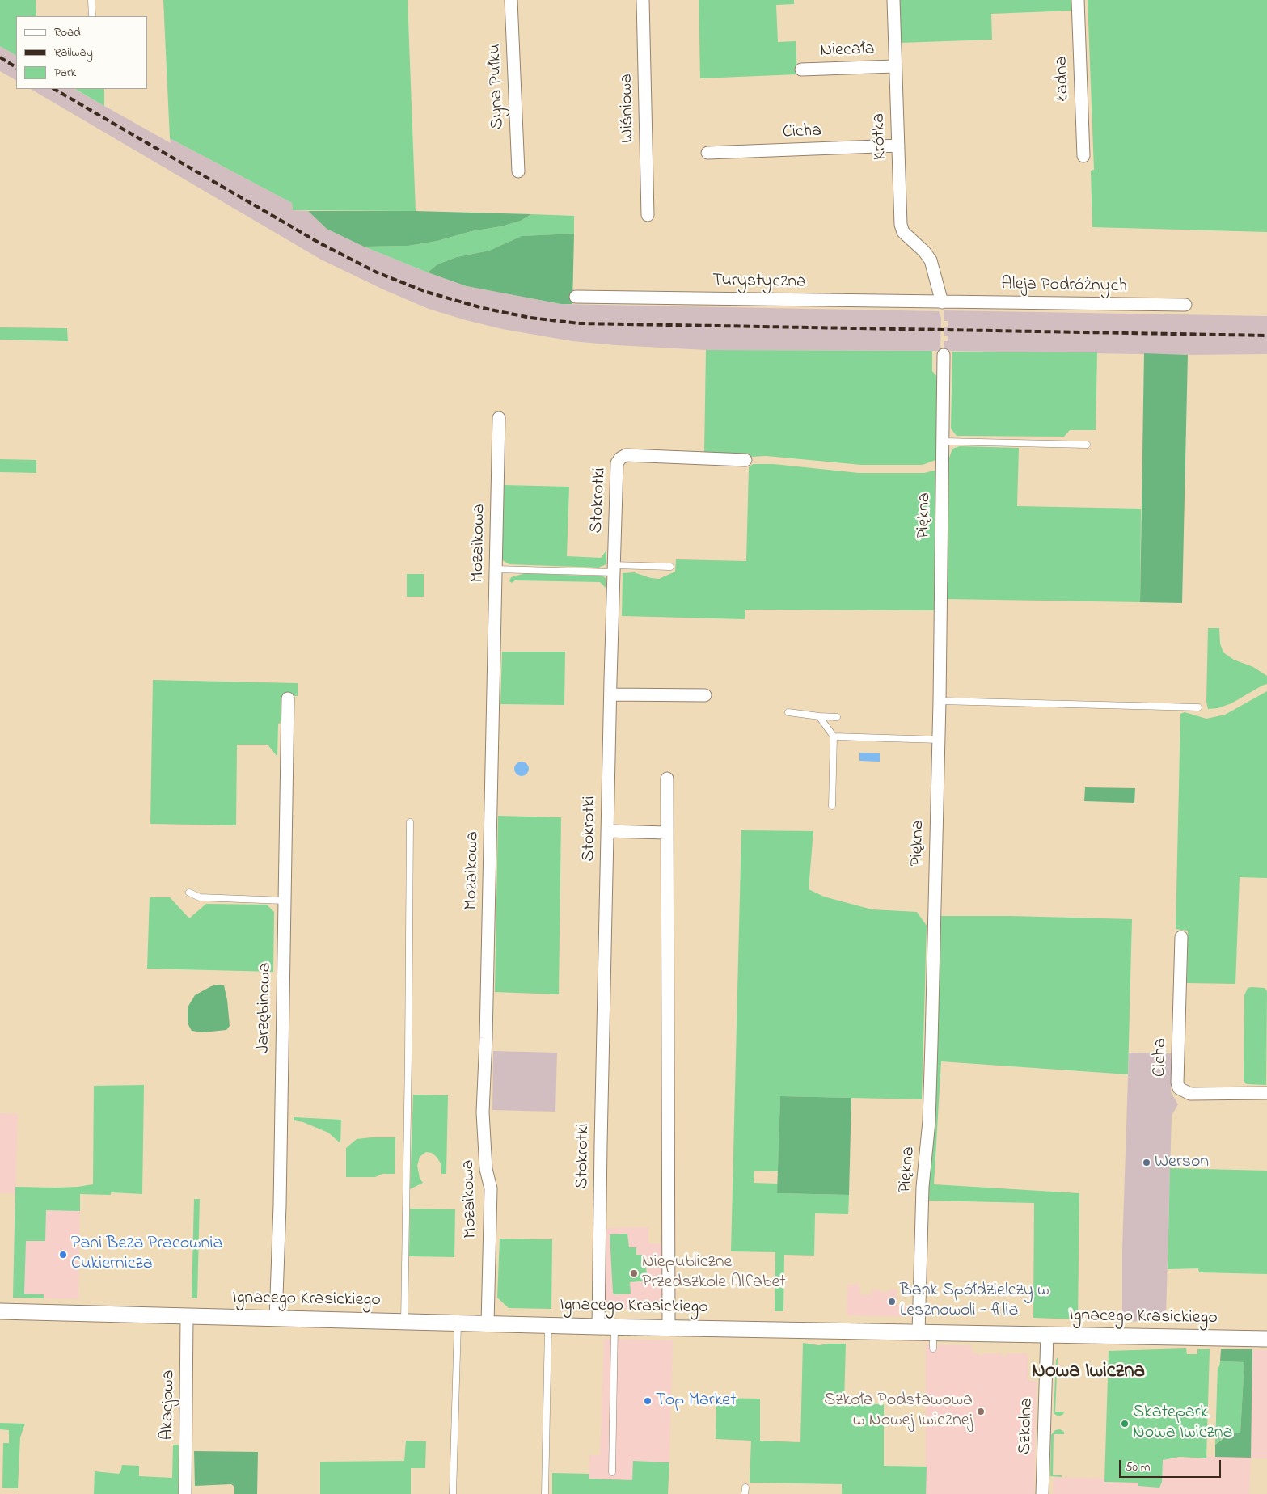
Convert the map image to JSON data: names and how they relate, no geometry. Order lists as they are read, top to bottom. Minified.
{"streets":{"street":["Niecała","Ładna","Syna Pułku","Wiśniowa","Cicha","Krótka","Turystyczna","Aleja Podróżnych","Stokrotki","Piękna","Mozaikowa","Jarzębinowa","Ignacego Krasickiego","Akacjowa","Szkolna"]},"crossings":[["Niecała","Krótka"],["Cicha","Krótka"],["Krótka","Turystyczna"],["Krótka","Aleja Podróżnych"],["Turystyczna","Aleja Podróżnych"],["Stokrotki","Ignacego Krasickiego"],["Piękna","Ignacego Krasickiego"],["Mozaikowa","Ignacego Krasickiego"],["Jarzębinowa","Ignacego Krasickiego"],["Ignacego Krasickiego","Akacjowa"],["Ignacego Krasickiego","Szkolna"]],"districts":["Nowa Iwiczna"],"places":["Werson","Pani Beza Pracownia Cukiernicza","Niepubliczne Przedszkole Alfabet","Bank Spółdzielczy w Lesznowoli - filia","Top Market","Szkoła Podstawowa w Nowej Iwicznej","Skatepark Nowa Iwiczna"],"legend":["Road","Railway","Park"],"scale_bar":"50 m"}
